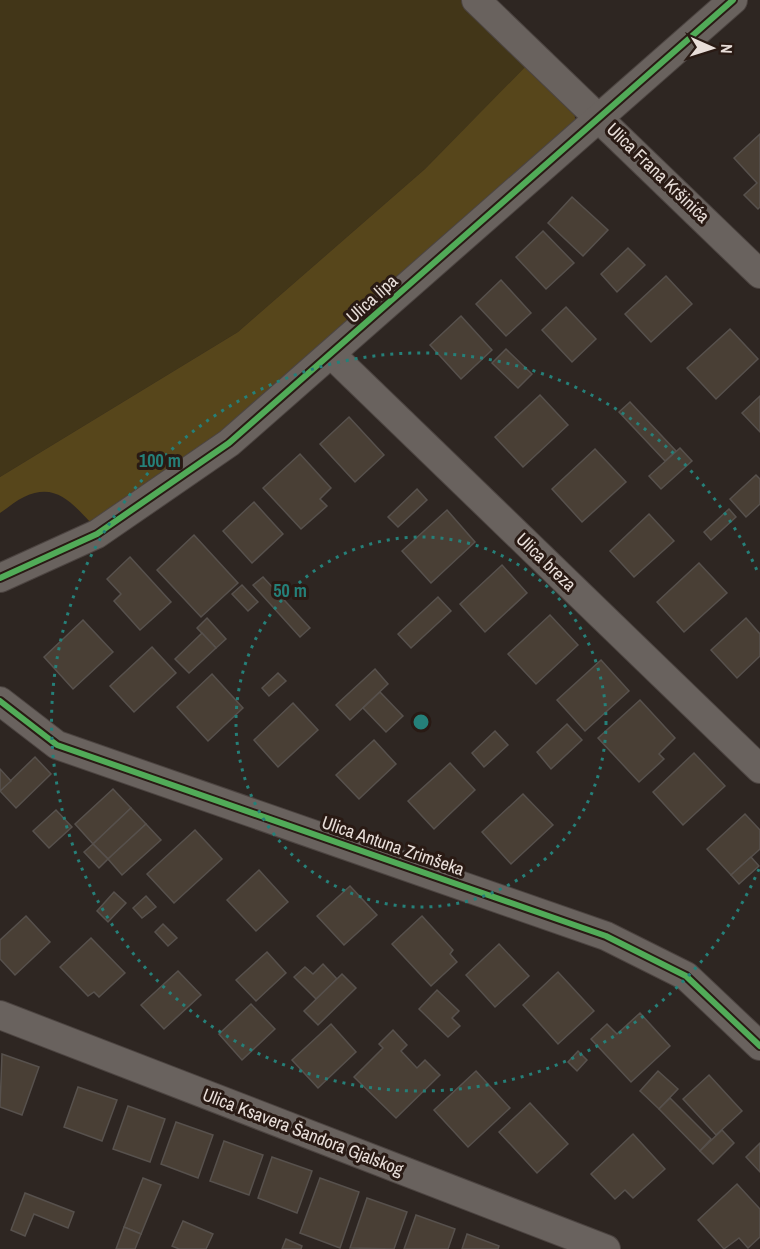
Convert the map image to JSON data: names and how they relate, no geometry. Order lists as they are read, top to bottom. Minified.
{"streets":{"street":["Ulica Frana Kršinića","Ulica lipa","Ulica breza","Ulica Antuna Zrimšeka","Ulica Ksavera Šandora Gjalskog"]},"crossings":[["Ulica Frana Kršinića","Ulica lipa"],["Ulica lipa","Ulica breza"]],"north":"right","rings":["100 m","50 m"]}
